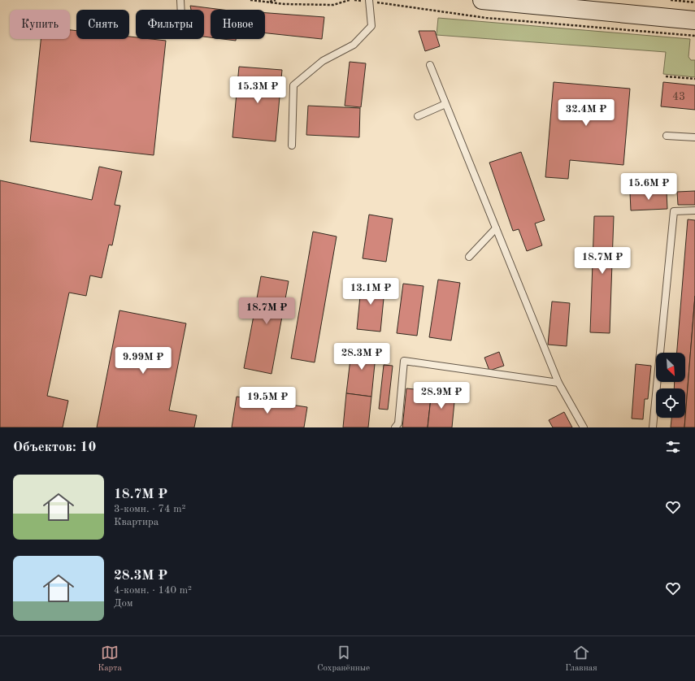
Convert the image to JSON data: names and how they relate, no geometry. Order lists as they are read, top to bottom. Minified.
{"house_numbers":["43"],"north":"bottom right","page":{"chip":["Купить","Снять","Фильтры","Новое"],"price":["15.3M ₽","32.4M ₽","15.6M ₽","18.7M ₽","13.1M ₽","18.7M ₽","28.3M ₽","9.99M ₽","28.9M ₽","19.5M ₽"],"heading":"Объектов: 10","list":[{"name":"18.7M ₽","note":"3-комн. · 74 m² · Квартира"},{"name":"28.3M ₽","note":"4-комн. · 140 m² · Дом"}],"tabs":["Карта","Сохранённые","Главная"]}}
